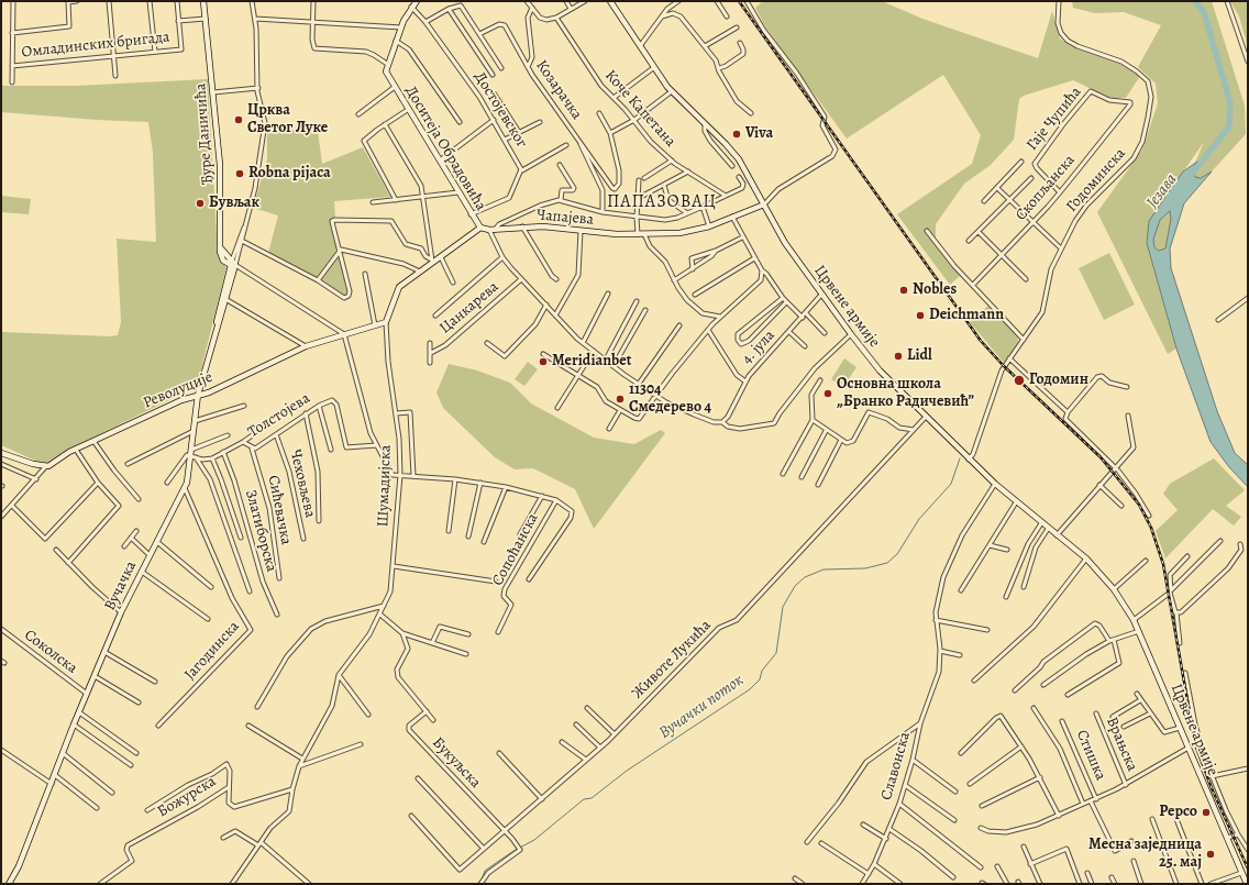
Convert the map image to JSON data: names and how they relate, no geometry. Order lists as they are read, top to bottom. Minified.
{"streets":{"street":["Омладинских бригада","Козарачка","Коче Капетана","Достојевског","Гаје Чупића","Ђуре Даничића","Доситеја Обрадовића","Годоминска","Скопљанска","Чапајева","Црвене армије","Цанкарева","4. јула","Револуције","Толстојева","Чеховљева","Шумадијска","Сићевачка","Златиборска","Сопоћанска","Вучачка","Јагодинска","Соколска","Животе Лукића","Врањска","Стишка","Букуљска","Славонска","Божурска"]},"crossings":[["Достојевског","Доситеја Обрадовића"],["Гаје Чупића","Скопљанска"],["Ђуре Даничића","Вучачка"],["Доситеја Обрадовића","Чапајева"],["Доситеја Обрадовића","Црвене армије"],["Доситеја Обрадовића","Цанкарева"],["Доситеја Обрадовића","4. јула"],["Доситеја Обрадовића","Шумадијска"],["Годоминска","Црвене армије"],["Чапајева","Црвене армије"],["Црвене армије","4. јула"],["Црвене армије","Животе Лукића"],["Црвене армије","Славонска"],["Револуције","Шумадијска"],["Револуције","Вучачка"],["Толстојева","Чеховљева"],["Толстојева","Сићевачка"],["Толстојева","Златиборска"],["Вучачка","Јагодинска"],["Вучачка","Соколска"],["Животе Лукића","Букуљска"]],"districts":["ПАПАЗОВАЦ"],"water":["Језава","Вучачки поток"],"places":["Црква Светог Луке","Viva","Robna pijaca","Бувљак","Nobles","Deichmann","Lidl","Meridianbet","Годомин","Основна школа „Бранко Радичевић”","11304 Смедерево 4","Pepco","Месна заједница 25. мај"]}
